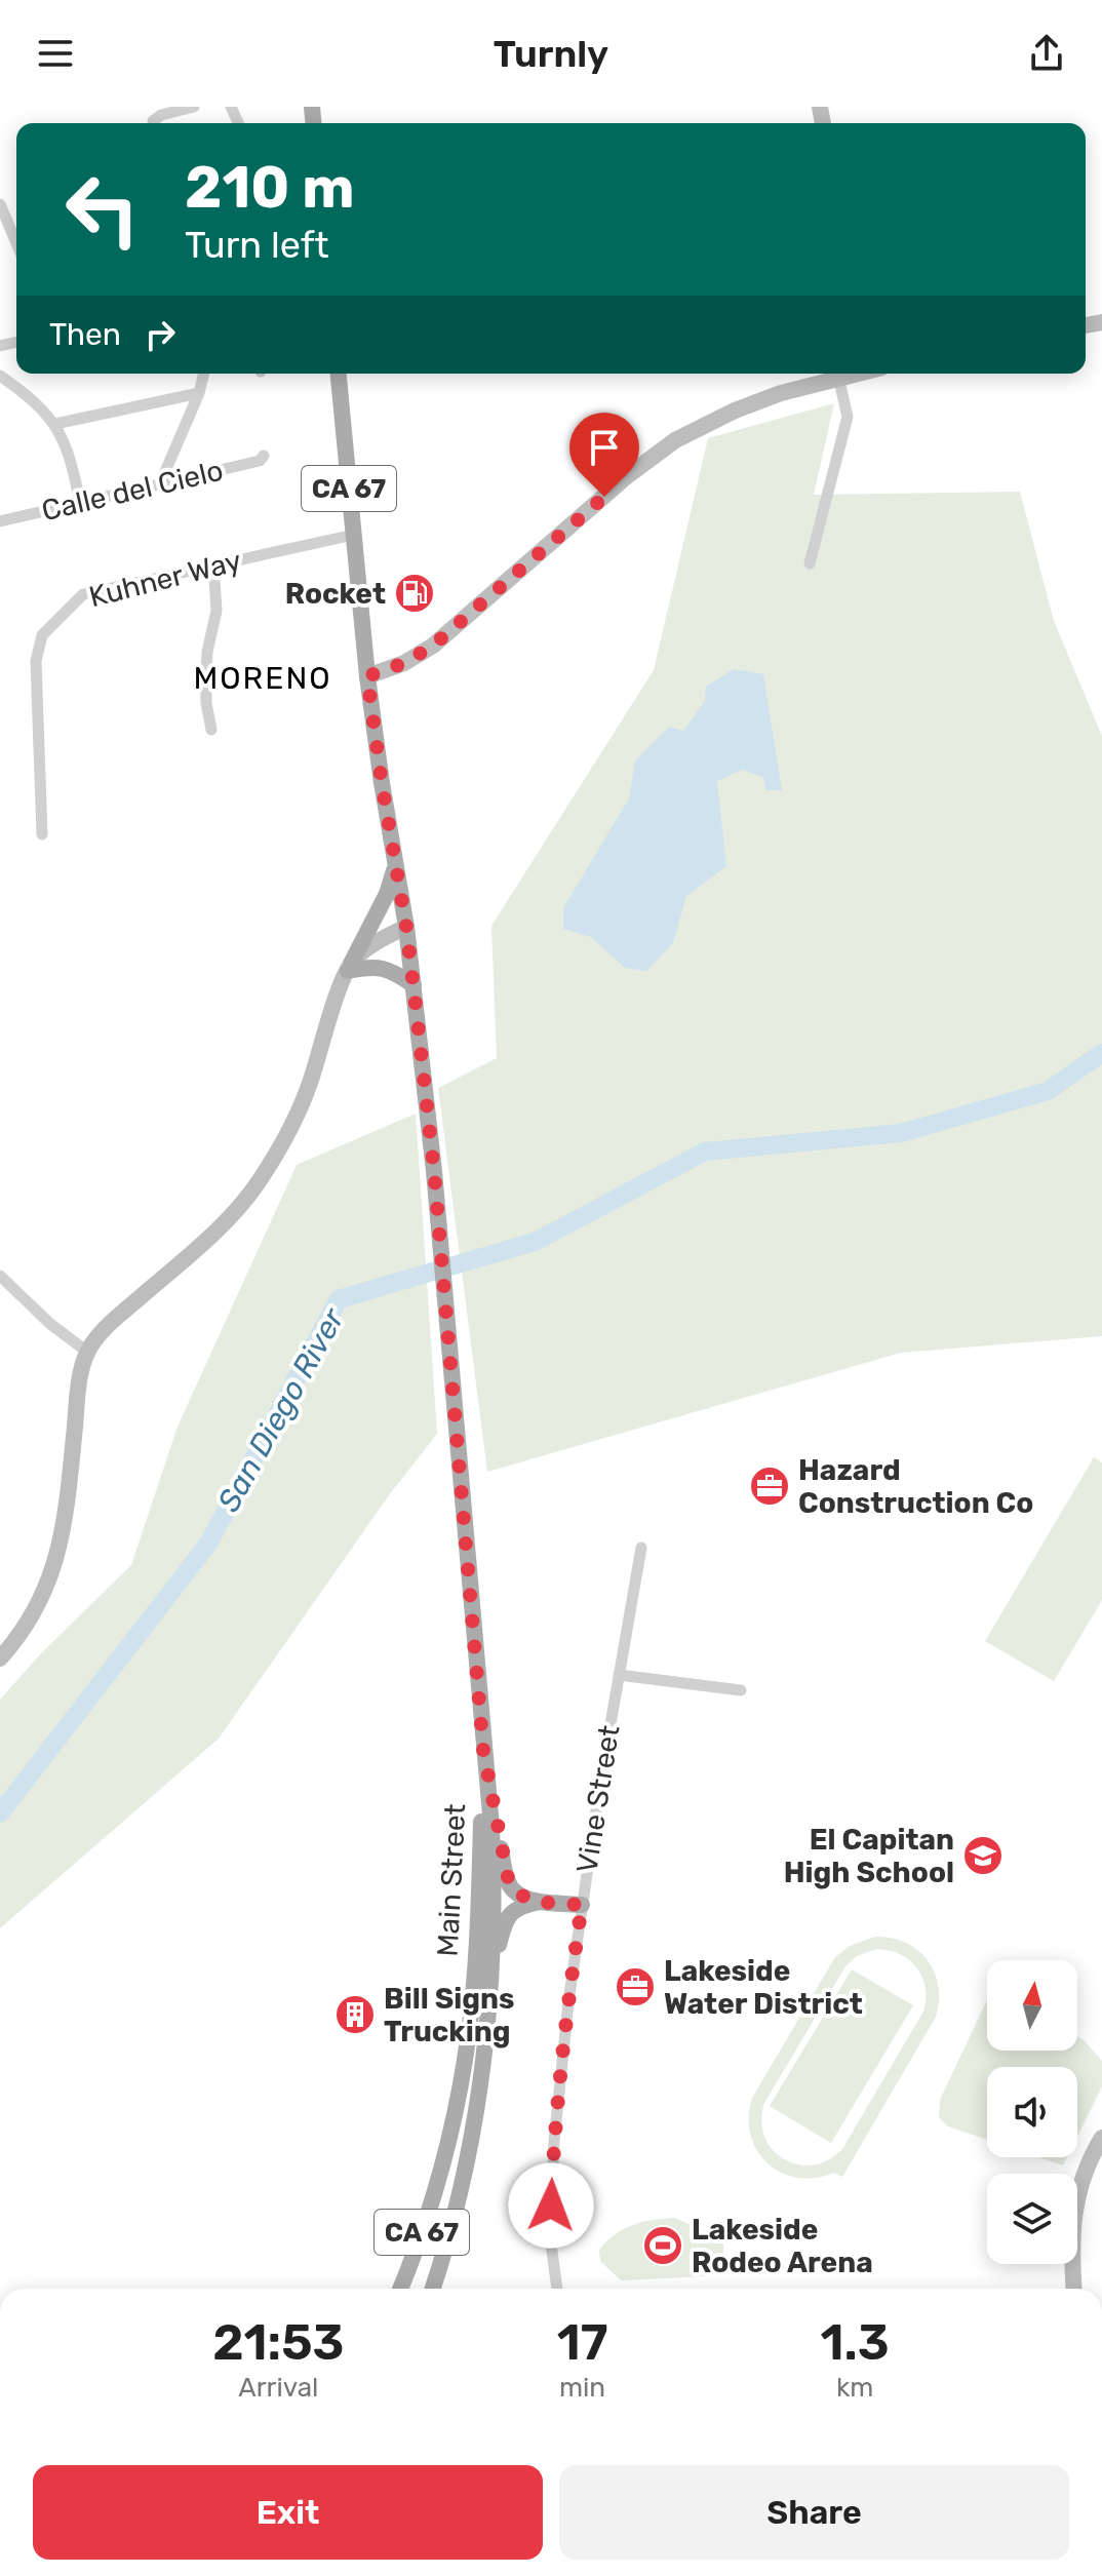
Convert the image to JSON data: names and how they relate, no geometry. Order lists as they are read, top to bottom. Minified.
{"streets":{"main road":["CA 67","Main Street"],"street":["Calle del Cielo","Kuhner Way","Vine Street"]},"crossings":[["Kuhner Way","Main Street"]],"districts":["MORENO"],"water":["San Diego River"],"places":{"fuel station":["Rocket"],"office":["Hazard Construction Co","Lakeside Water District"],"school or university":["El Capitan High School"],"building":["Bill Signs Trucking"],"sports":["Lakeside Rodeo Arena"]},"north":"top","page":{"header":"Turnly","turn":["210 m","Turn left"],"then":"Then","eta":["21:53","Arrival","17","min","1.3","km"],"buttons":["Exit","Share"]}}
